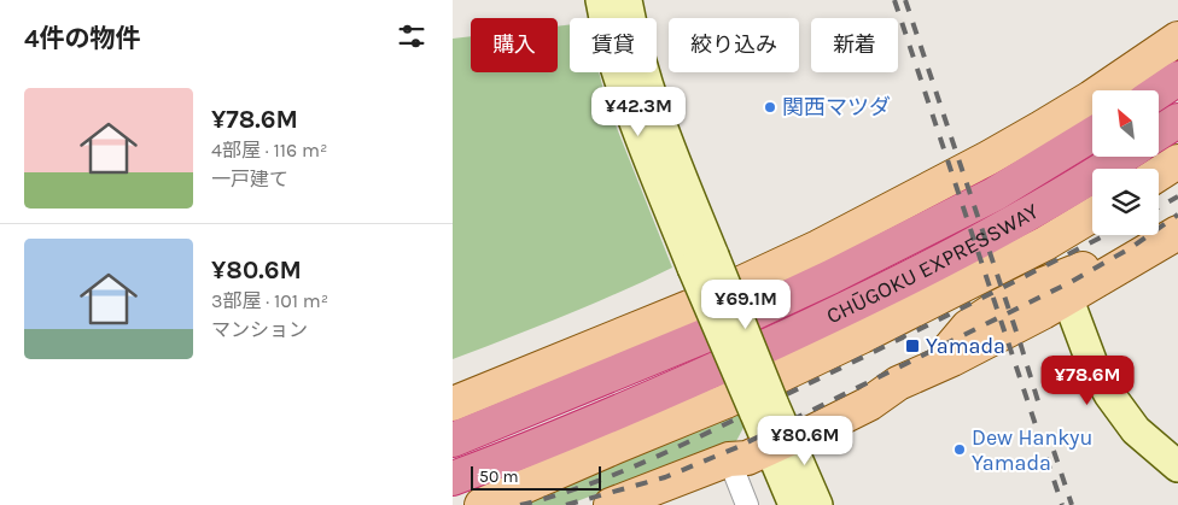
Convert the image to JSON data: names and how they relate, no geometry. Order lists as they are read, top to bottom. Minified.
{"streets":{"highway":["CHŪGOKU EXPRESSWAY"]},"places":{"other":["関西マツダ","Dew Hankyu Yamada"],"transit":["Yamada"]},"scale_bar":"50 m","north":"top left","page":{"heading":"4件の物件","chip":["購入","賃貸","絞り込み","新着"],"list":[{"name":"¥78.6M","note":"4部屋 · 116 m² · 一戸建て"},{"name":"¥80.6M","note":"3部屋 · 101 m² · マンション"}],"price":["¥42.3M","¥69.1M","¥78.6M","¥80.6M"],"scale":"50 m"}}
